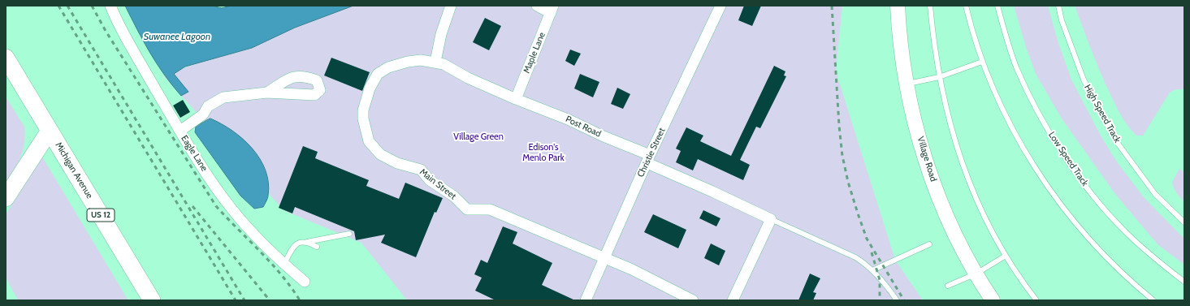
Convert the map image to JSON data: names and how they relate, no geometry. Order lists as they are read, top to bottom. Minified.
{"streets":{"main road":["Michigan Avenue","US 12"],"street":["Maple Lane","Post Road","Christie Street","Eagle Lane","Village Road","Main Street"],"lane":["High Speed Track","Low Speed Track"]},"crossings":[["Maple Lane","Post Road"],["Maple Lane","Main Street"],["Post Road","Christie Street"],["Post Road","Main Street"],["Christie Street","Main Street"]],"water":["Suwanee Lagoon"],"parks":["Village Green","Edison's Menlo Park"]}
